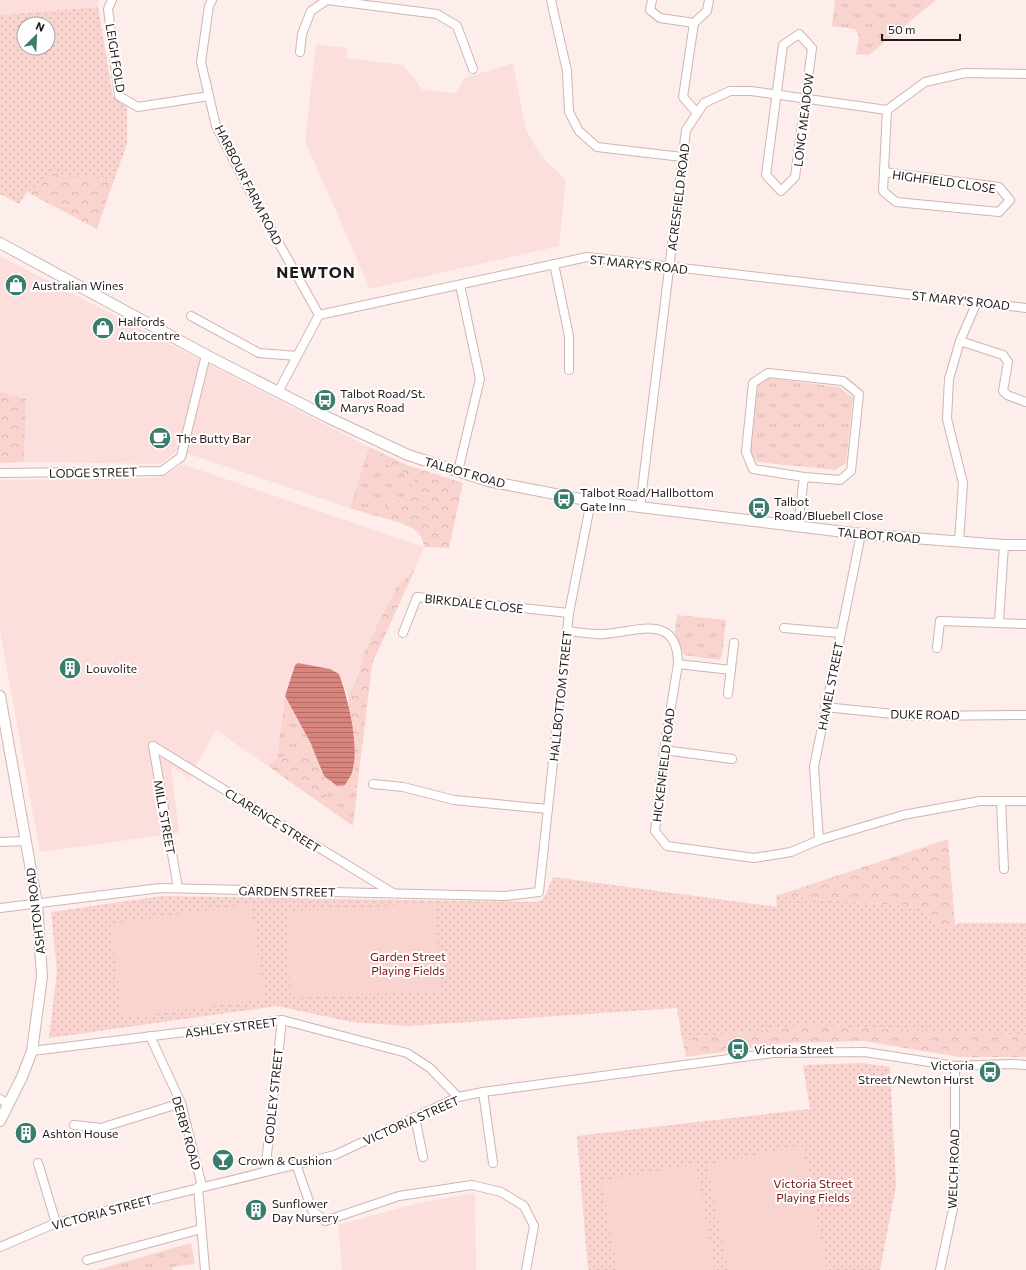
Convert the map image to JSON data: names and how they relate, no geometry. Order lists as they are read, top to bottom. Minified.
{"streets":{"street":["LEIGH FOLD","LONG MEADOW","HIGHFIELD CLOSE","HARBOUR FARM ROAD","ACRESFIELD ROAD","ST MARY'S ROAD","LODGE STREET","TALBOT ROAD","BIRKDALE CLOSE","HAMEL STREET","HALLBOTTOM STREET","DUKE ROAD","HICKENFIELD ROAD","MILL STREET","CLARENCE STREET","GARDEN STREET","ASHTON ROAD","ASHLEY STREET","GODLEY STREET","VICTORIA STREET","DERBY ROAD","WELCH ROAD"]},"crossings":[["LEIGH FOLD","HARBOUR FARM ROAD"],["LONG MEADOW","ACRESFIELD ROAD"],["HIGHFIELD CLOSE","ACRESFIELD ROAD"],["HARBOUR FARM ROAD","ST MARY'S ROAD"],["ACRESFIELD ROAD","ST MARY'S ROAD"],["ACRESFIELD ROAD","TALBOT ROAD"],["LODGE STREET","TALBOT ROAD"],["TALBOT ROAD","HAMEL STREET"],["TALBOT ROAD","HALLBOTTOM STREET"],["BIRKDALE CLOSE","HALLBOTTOM STREET"],["HAMEL STREET","DUKE ROAD"],["HAMEL STREET","HICKENFIELD ROAD"],["HALLBOTTOM STREET","HICKENFIELD ROAD"],["HALLBOTTOM STREET","GARDEN STREET"],["MILL STREET","CLARENCE STREET"],["MILL STREET","GARDEN STREET"],["CLARENCE STREET","GARDEN STREET"],["GARDEN STREET","ASHTON ROAD"],["ASHTON ROAD","ASHLEY STREET"],["ASHLEY STREET","GODLEY STREET"],["ASHLEY STREET","VICTORIA STREET"],["ASHLEY STREET","DERBY ROAD"],["GODLEY STREET","VICTORIA STREET"],["VICTORIA STREET","DERBY ROAD"],["VICTORIA STREET","WELCH ROAD"]],"districts":["NEWTON"],"parks":["Garden Street Playing Fields","Victoria Street Playing Fields"],"places":{"shop":["Australian Wines","Halfords Autocentre"],"bus stop":["Talbot Road/St. Marys Road","Talbot Road/Hallbottom Gate Inn","Talbot Road/Bluebell Close","Victoria Street","Victoria Street/Newton Hurst"],"cafe":["The Butty Bar"],"building":["Louvolite","Ashton House","Sunflower Day Nursery"],"bar":["Crown & Cushion"]},"scale_bar":"50 m","north":"top right"}
